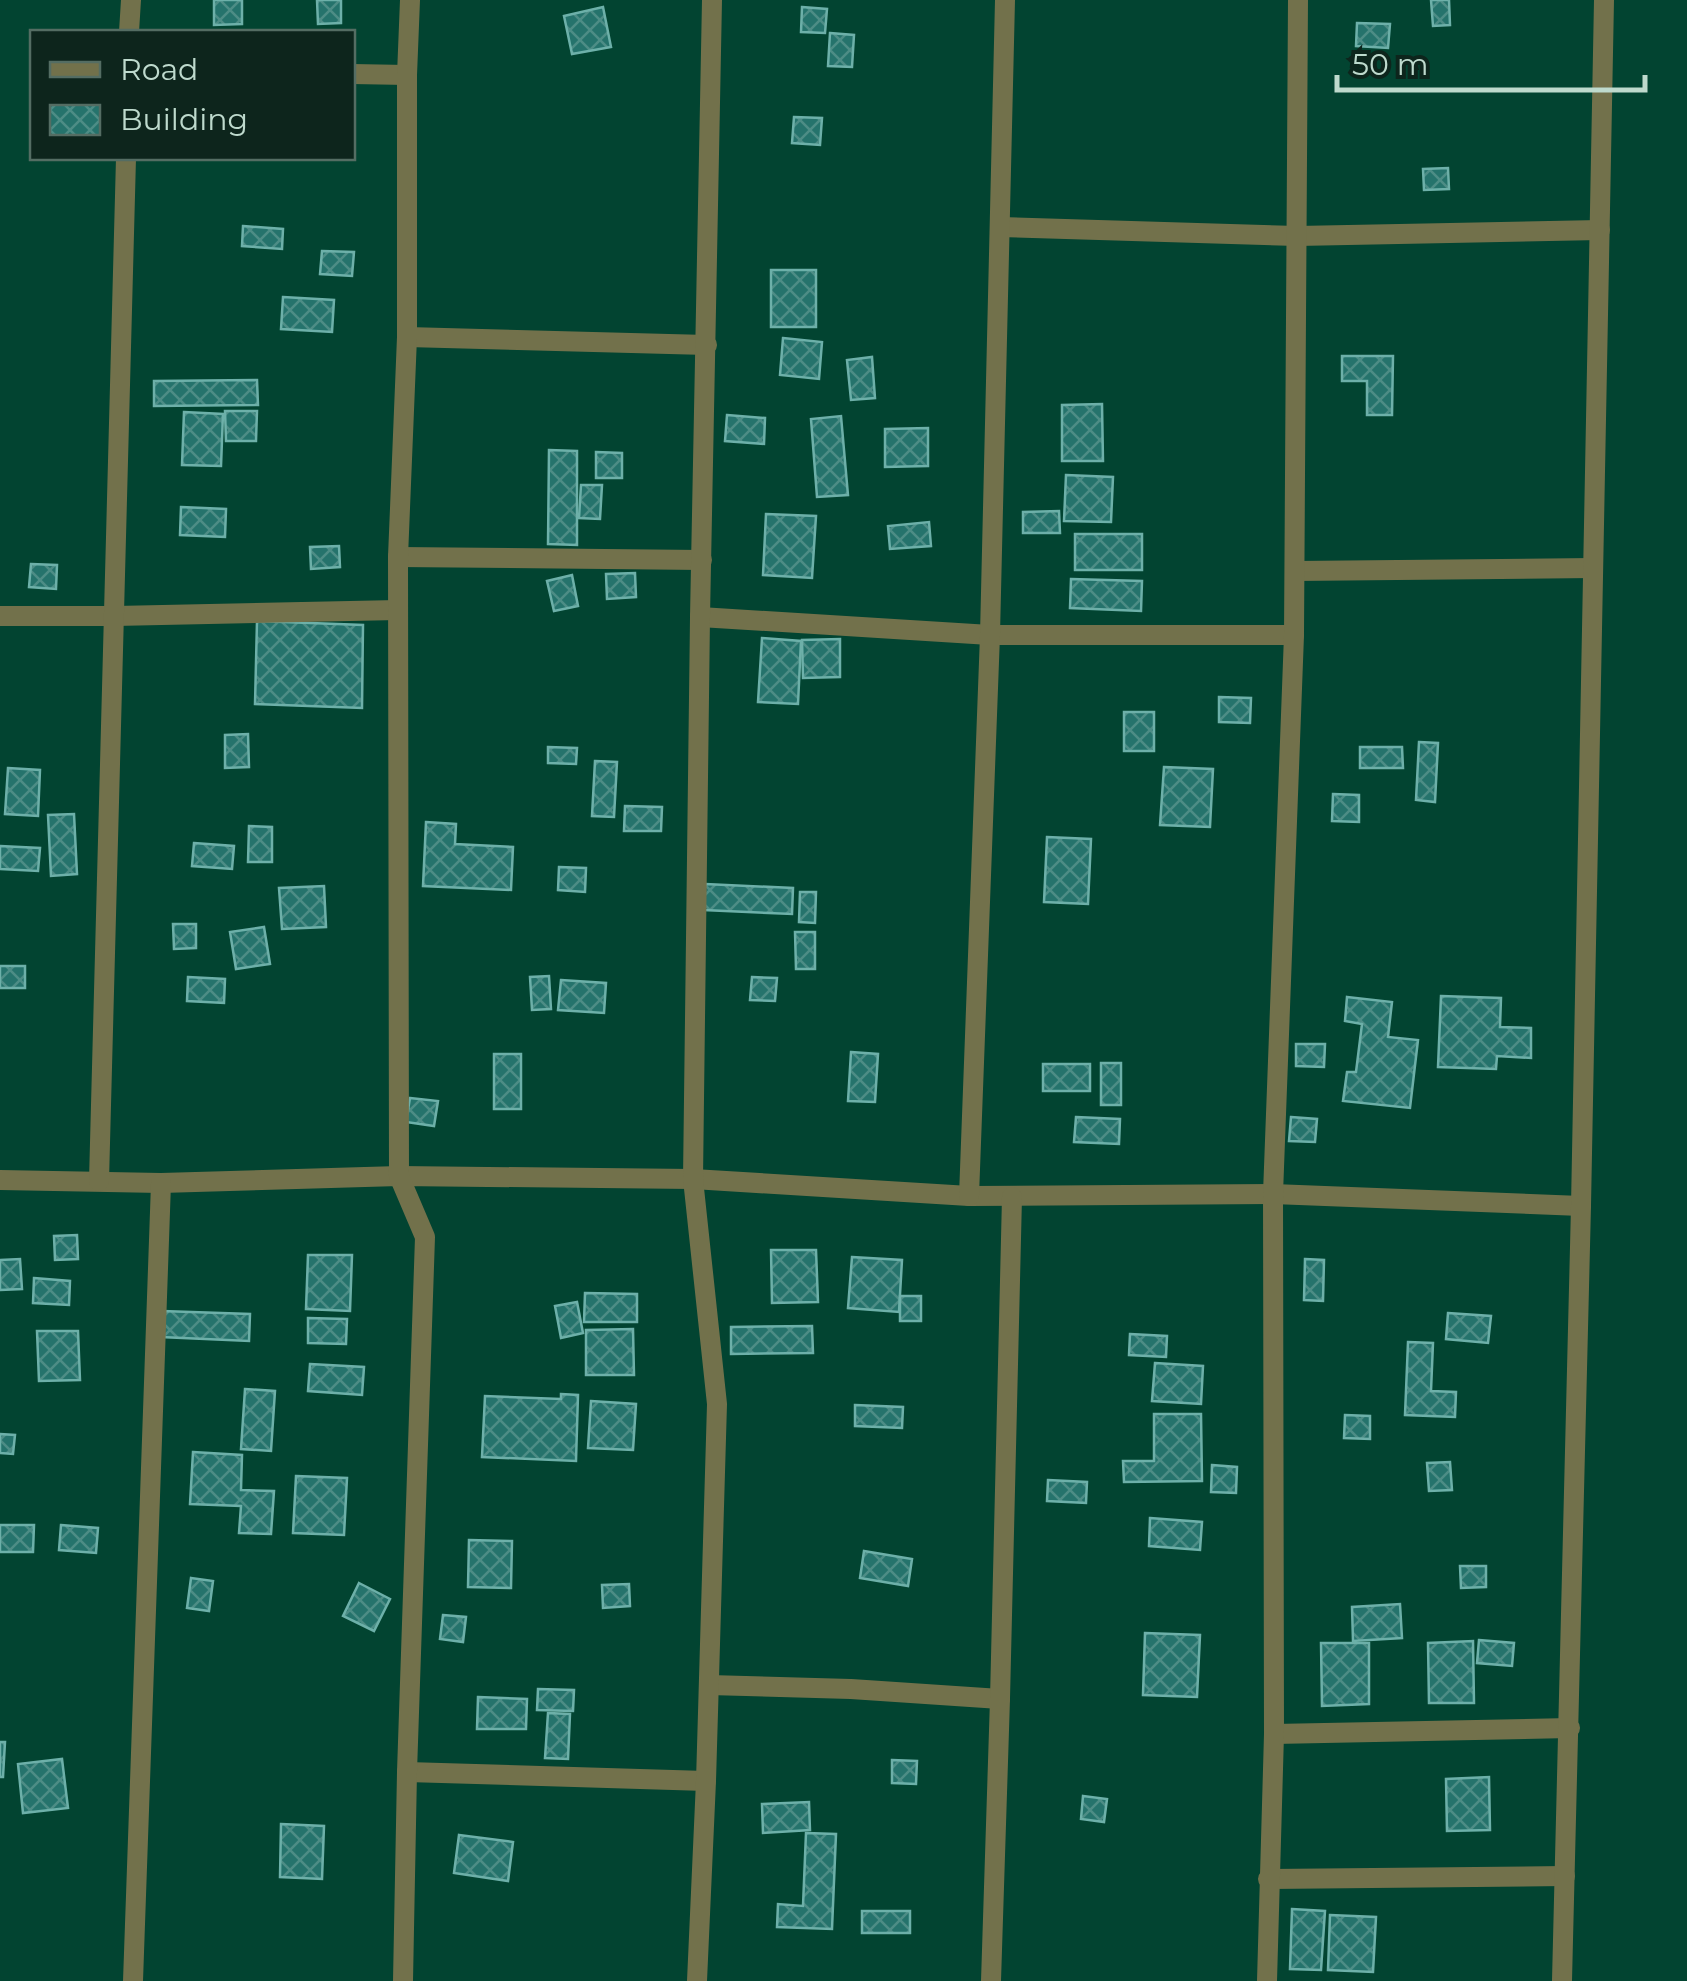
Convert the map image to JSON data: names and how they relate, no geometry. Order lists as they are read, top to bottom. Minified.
{"legend":["Road","Building"],"scale_bar":"50 m"}
